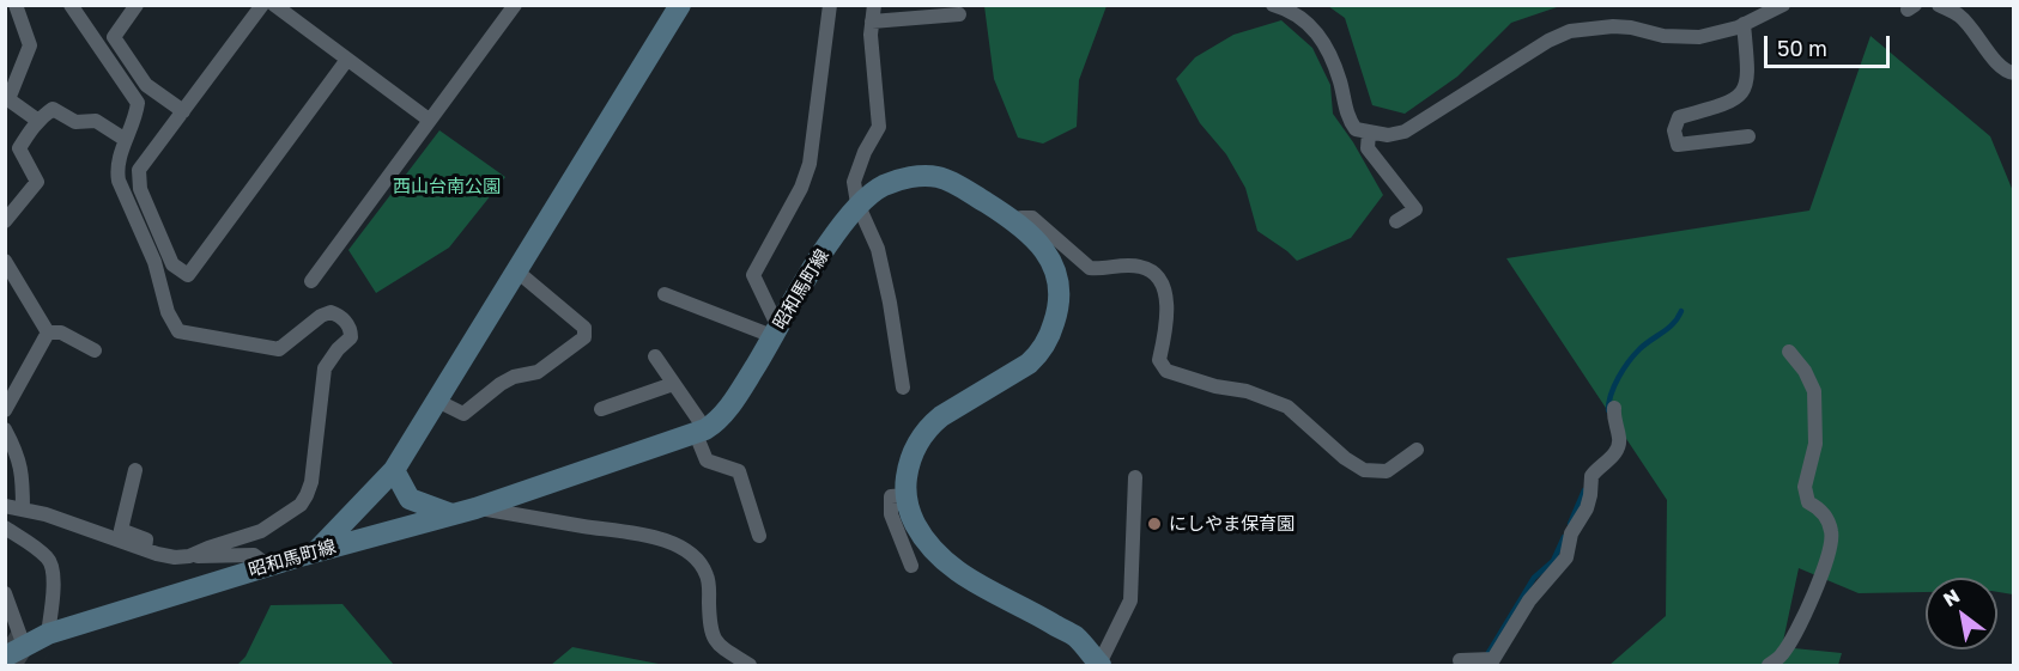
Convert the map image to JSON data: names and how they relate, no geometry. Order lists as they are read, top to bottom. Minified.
{"streets":{"main road":["昭和馬町線"]},"parks":["西山台南公園"],"places":["にしやま保育園"],"scale_bar":"50 m","north":"top left"}
